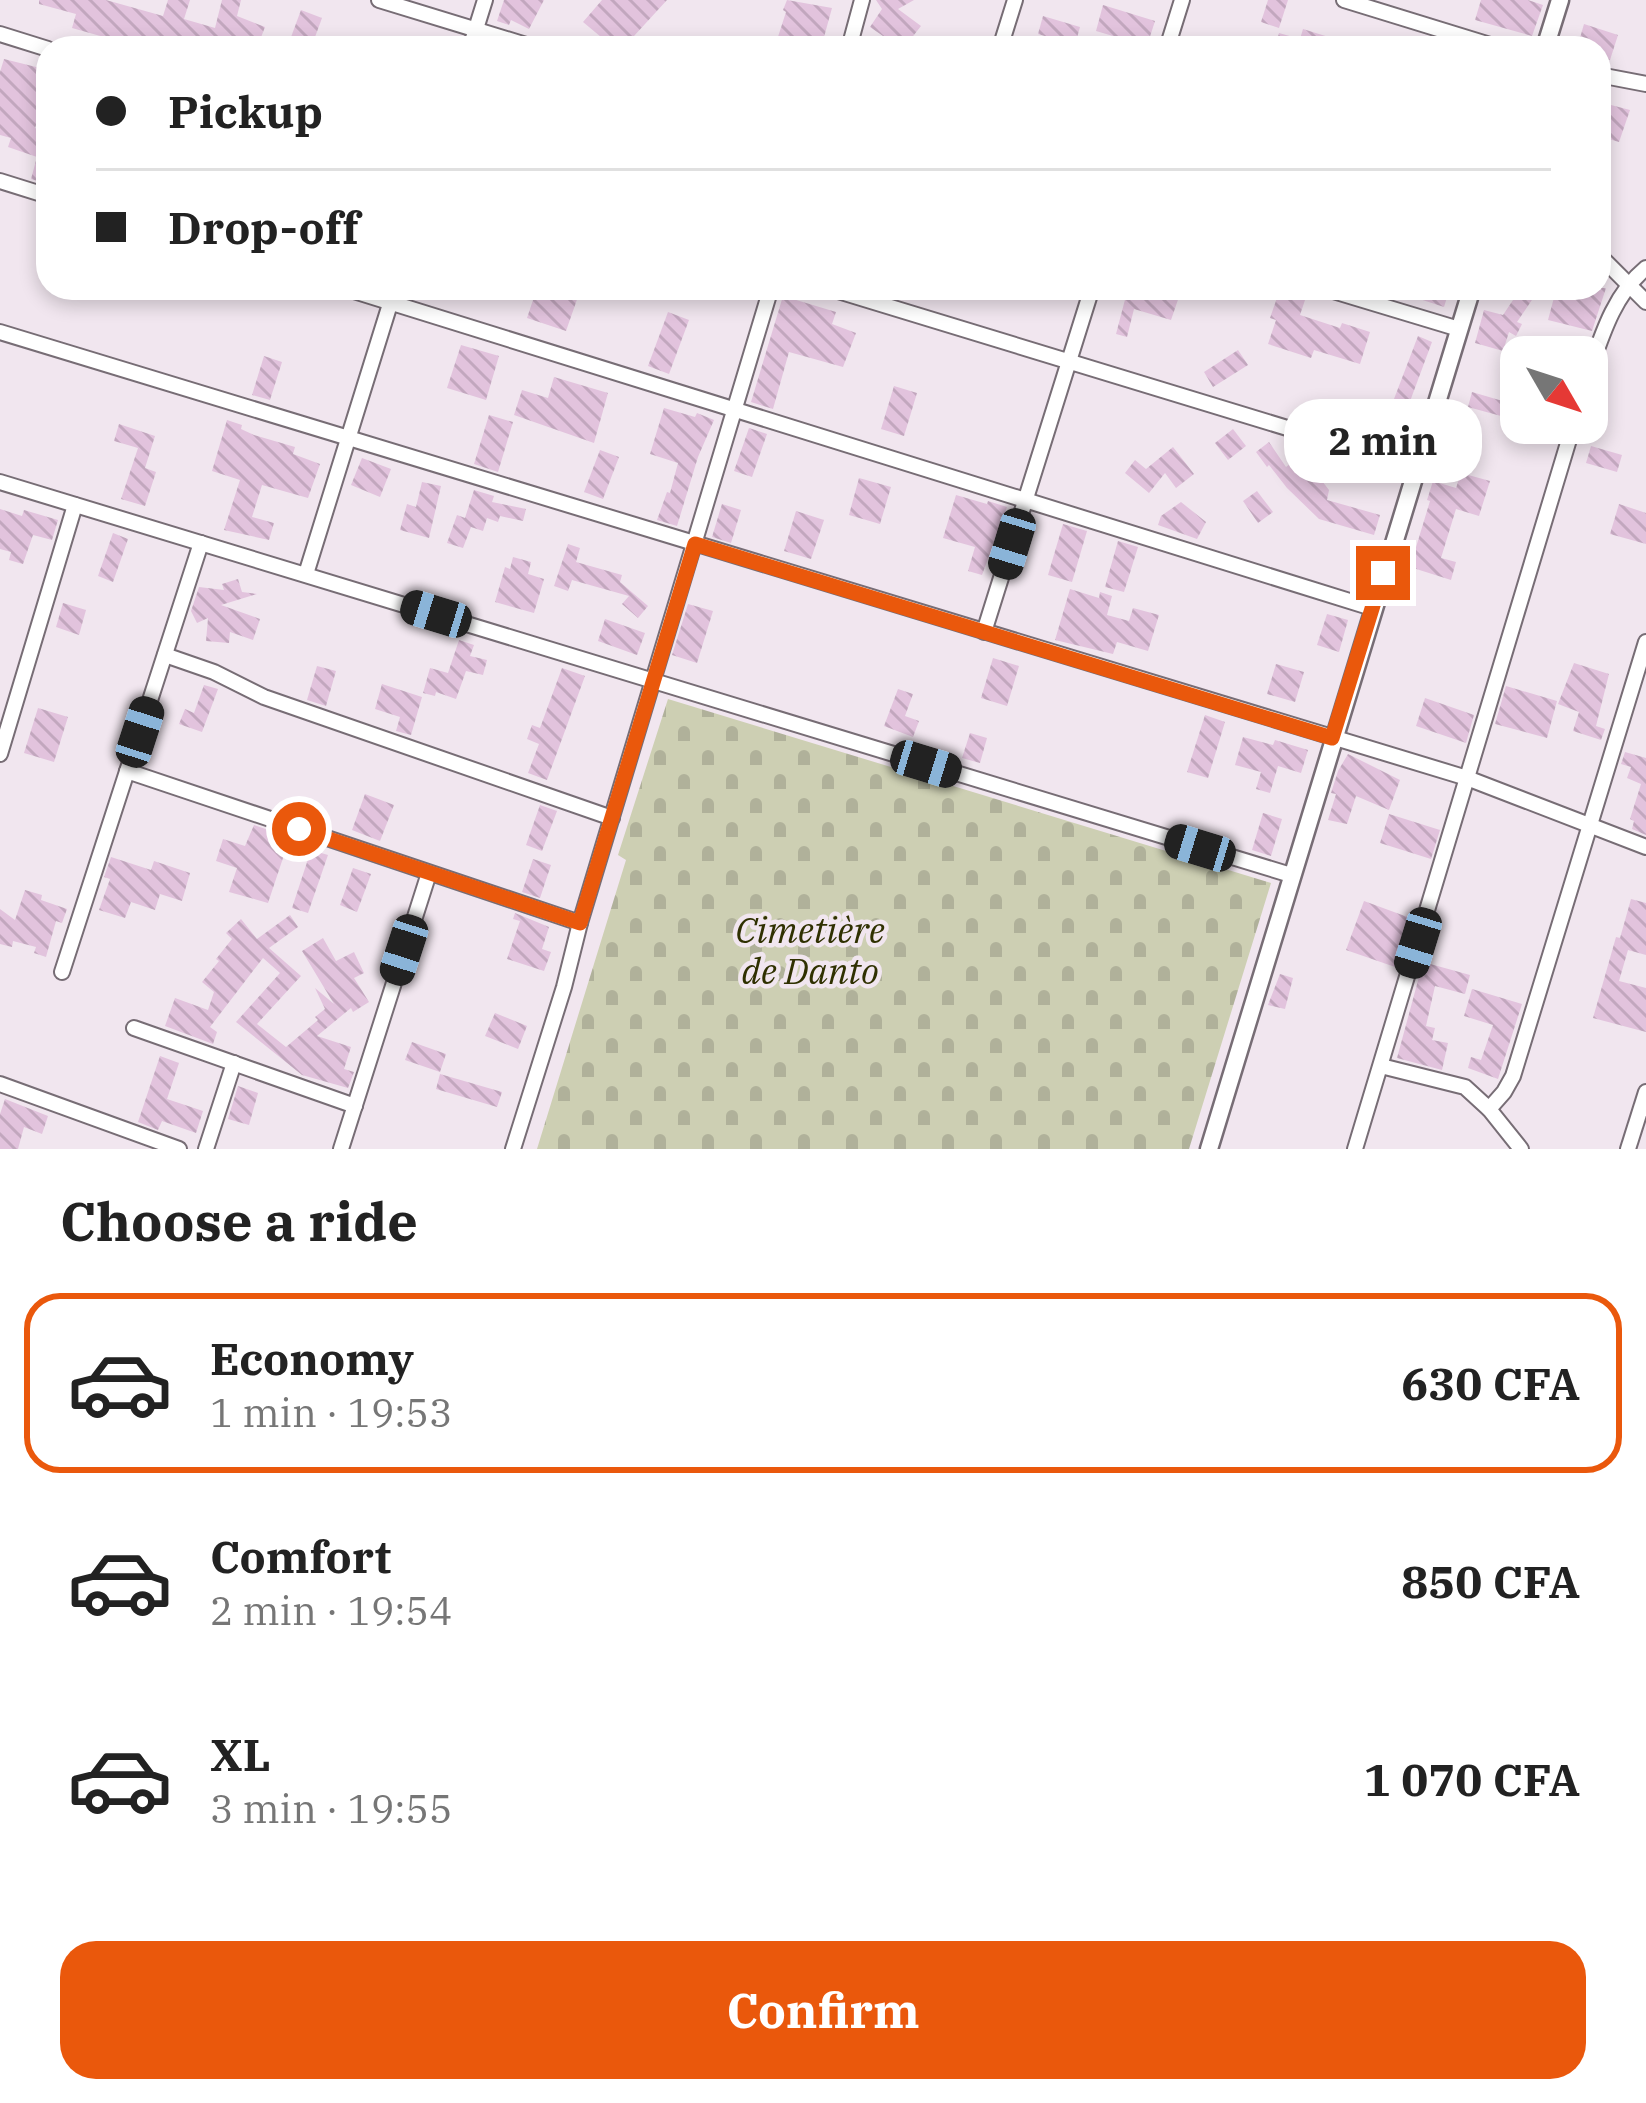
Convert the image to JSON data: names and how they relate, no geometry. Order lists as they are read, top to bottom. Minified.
{"parks":["Cimetière de Danto"],"north":"bottom right","page":{"banner":["Pickup","Drop-off"],"bubble":"2 min","heading":"Choose a ride","list":[{"name":"Economy","note":"1 min · 19:53","value":"630 CFA"},{"name":"Comfort","note":"2 min · 19:54","value":"850 CFA"},{"name":"XL","note":"3 min · 19:55","value":"1 070 CFA"}],"buttons":"Confirm"}}
